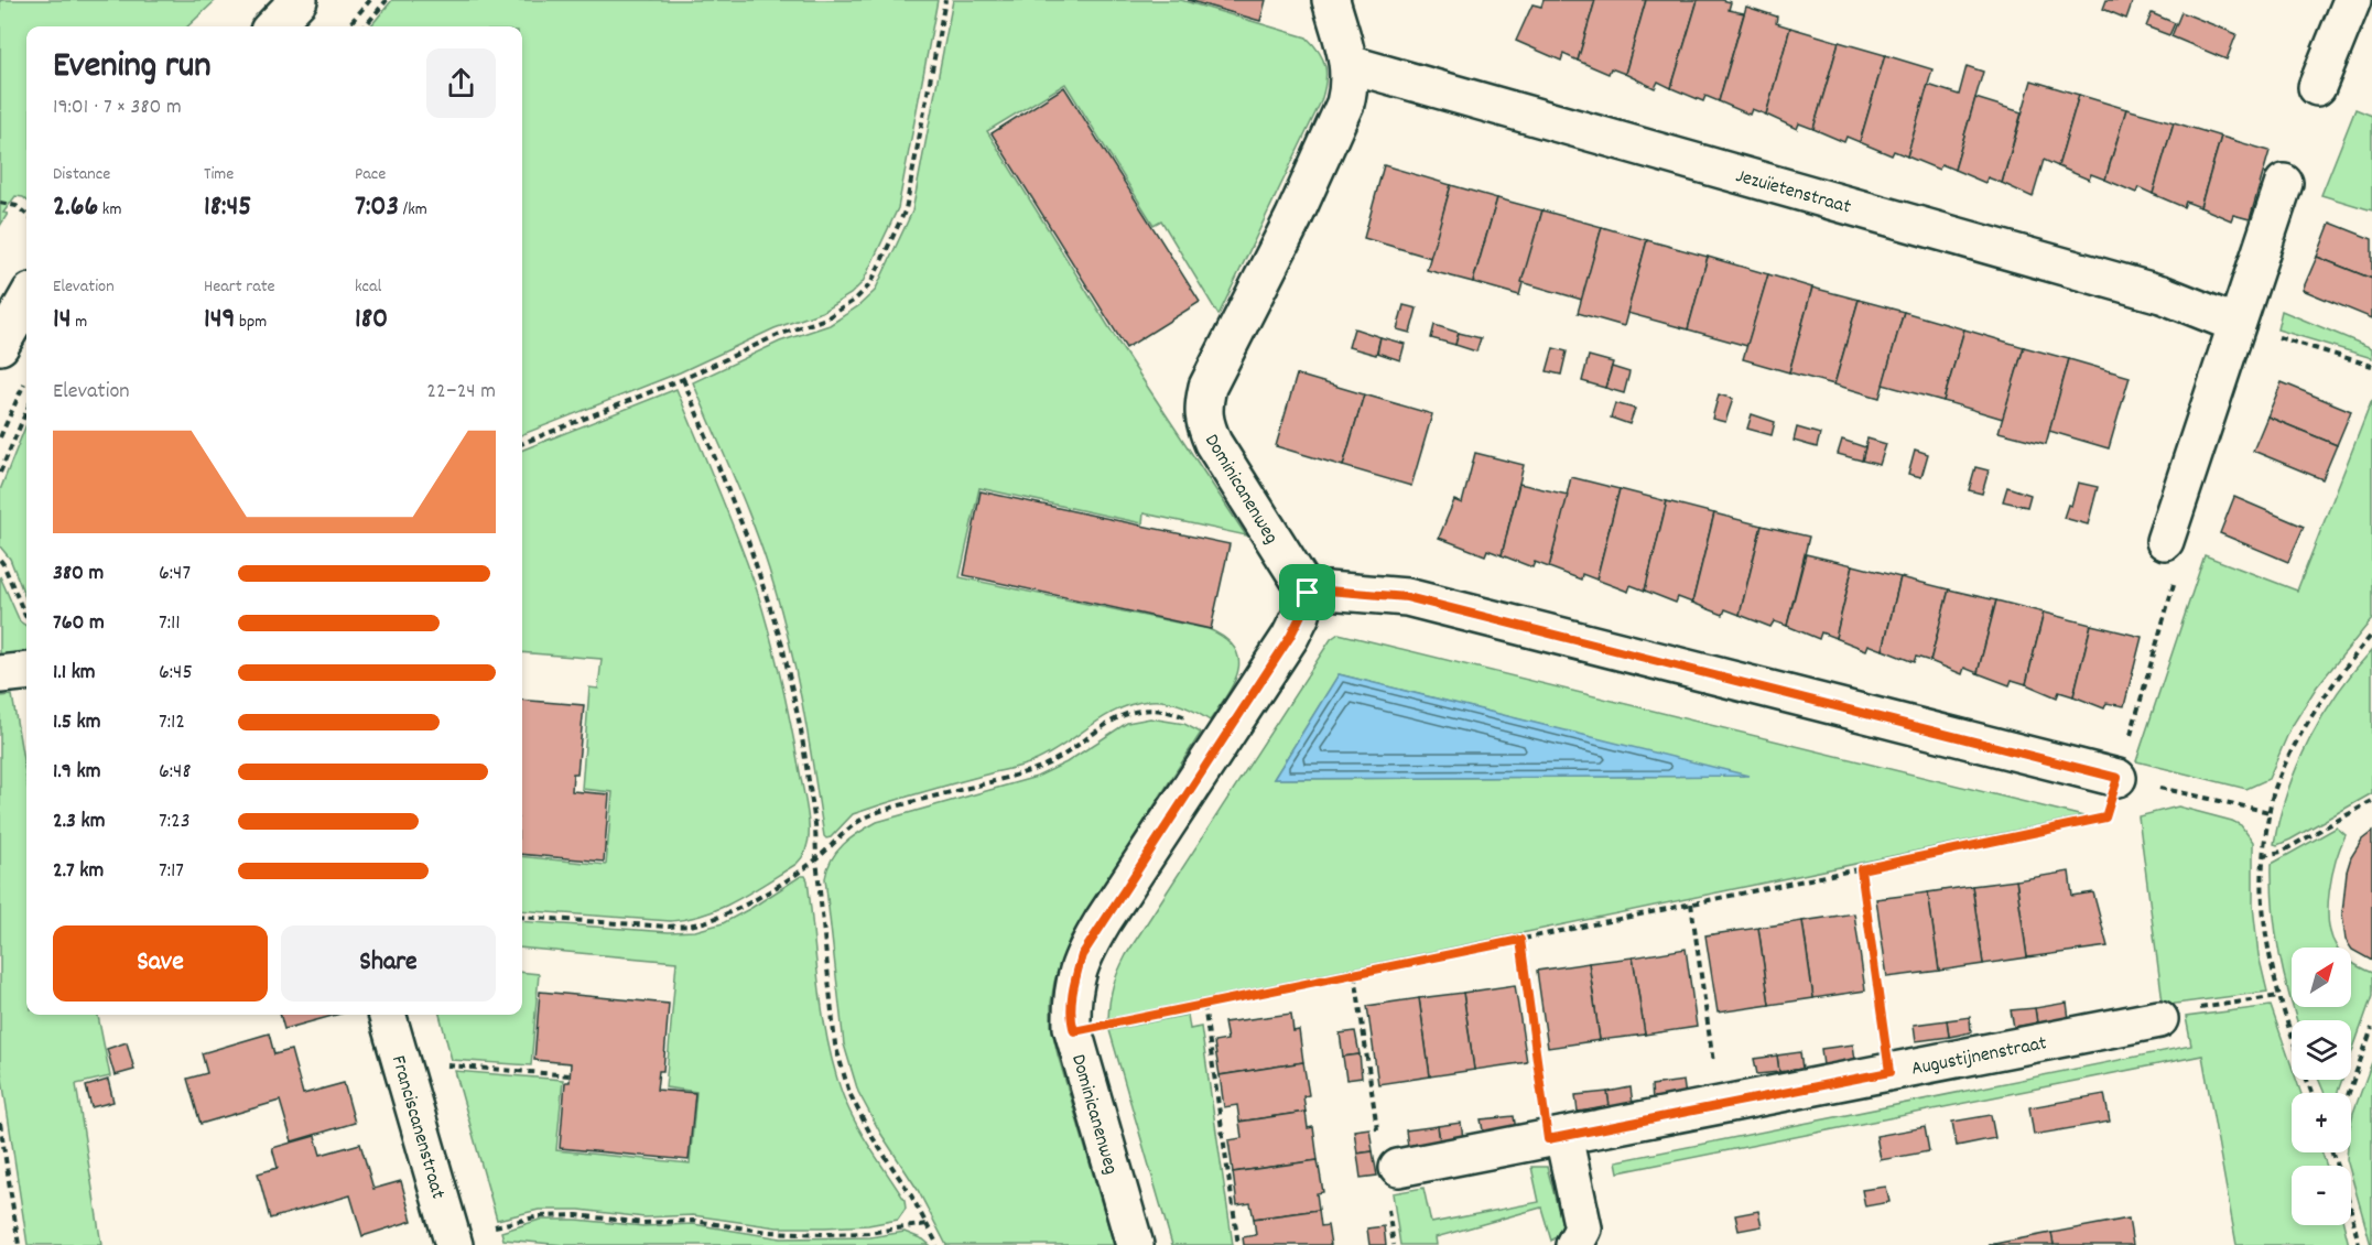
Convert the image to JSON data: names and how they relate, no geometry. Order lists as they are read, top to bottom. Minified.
{"streets":{"street":["Jezuïetenstraat","Dominicanenweg","Augustijnenstraat","Franciscanenstraat"]},"crossings":[["Jezuïetenstraat","Dominicanenweg"]],"north":"top right","page":{"heading":["Evening run","19:01 · 7 × 380 m"],"stats":[["Distance","2.66 km"],["Time","18:45"],["Pace","7:03 /km"],["Elevation","14 m"],["Heart rate","149 bpm"],["kcal","180"]],"chart":["Elevation","22–24 m"],"list":[{"name":"380 m","note":"6:47"},{"name":"760 m","note":"7:11"},{"name":"1.1 km","note":"6:45"},{"name":"1.5 km","note":"7:12"},{"name":"1.9 km","note":"6:48"},{"name":"2.3 km","note":"7:23"},{"name":"2.7 km","note":"7:17"}],"buttons":["Save","Share"],"map_buttons":["+","−"]}}
